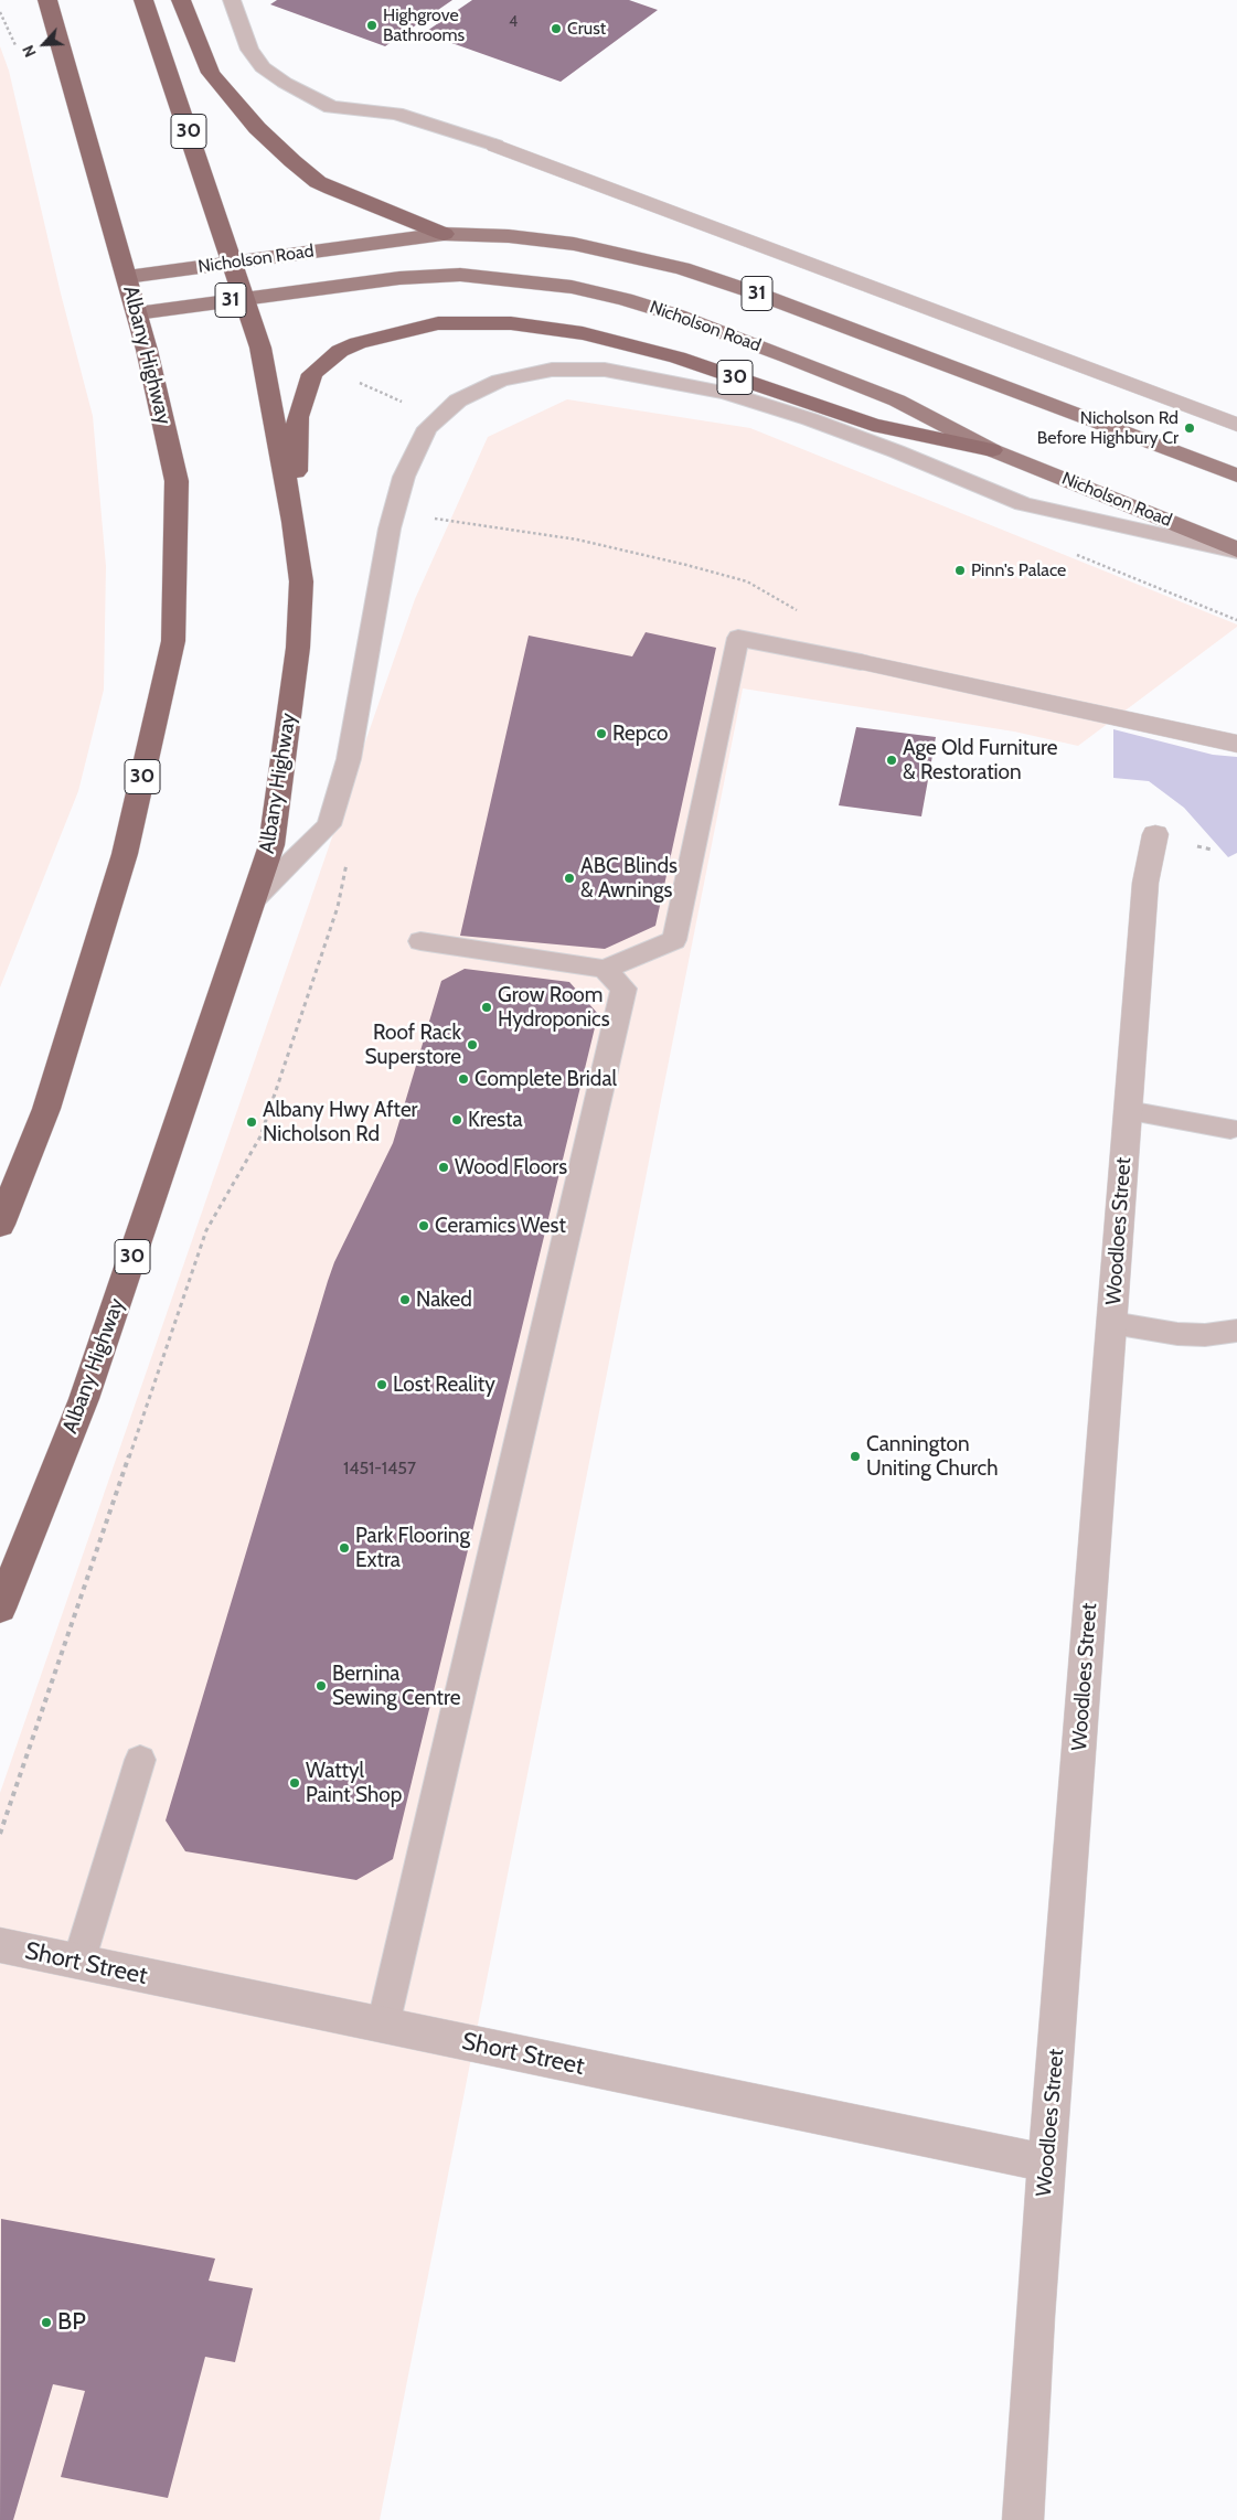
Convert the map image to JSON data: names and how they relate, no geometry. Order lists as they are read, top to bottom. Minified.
{"streets":{"highway":["30","Albany Highway"],"main road":["Nicholson Road","31"],"street":["Woodloes Street","Short Street"]},"crossings":[["30","Nicholson Road"],["30","Albany Highway"],["Nicholson Road","Albany Highway"],["Woodloes Street","Short Street"]],"places":["Highgrove Bathrooms","Crust","Nicholson Rd Before Highbury Cr","Pinn's Palace","Repco","Age Old Furniture & Restoration","ABC Blinds & Awnings","Grow Room Hydroponics","Roof Rack Superstore","Complete Bridal","Kresta","Albany Hwy After Nicholson Rd","Wood Floors","Ceramics West","Naked","Lost Reality","Cannington Uniting Church","Park Flooring Extra","Bernina Sewing Centre","Wattyl Paint Shop","BP"],"house_numbers":["4","1451-1457"],"north":"bottom left"}
